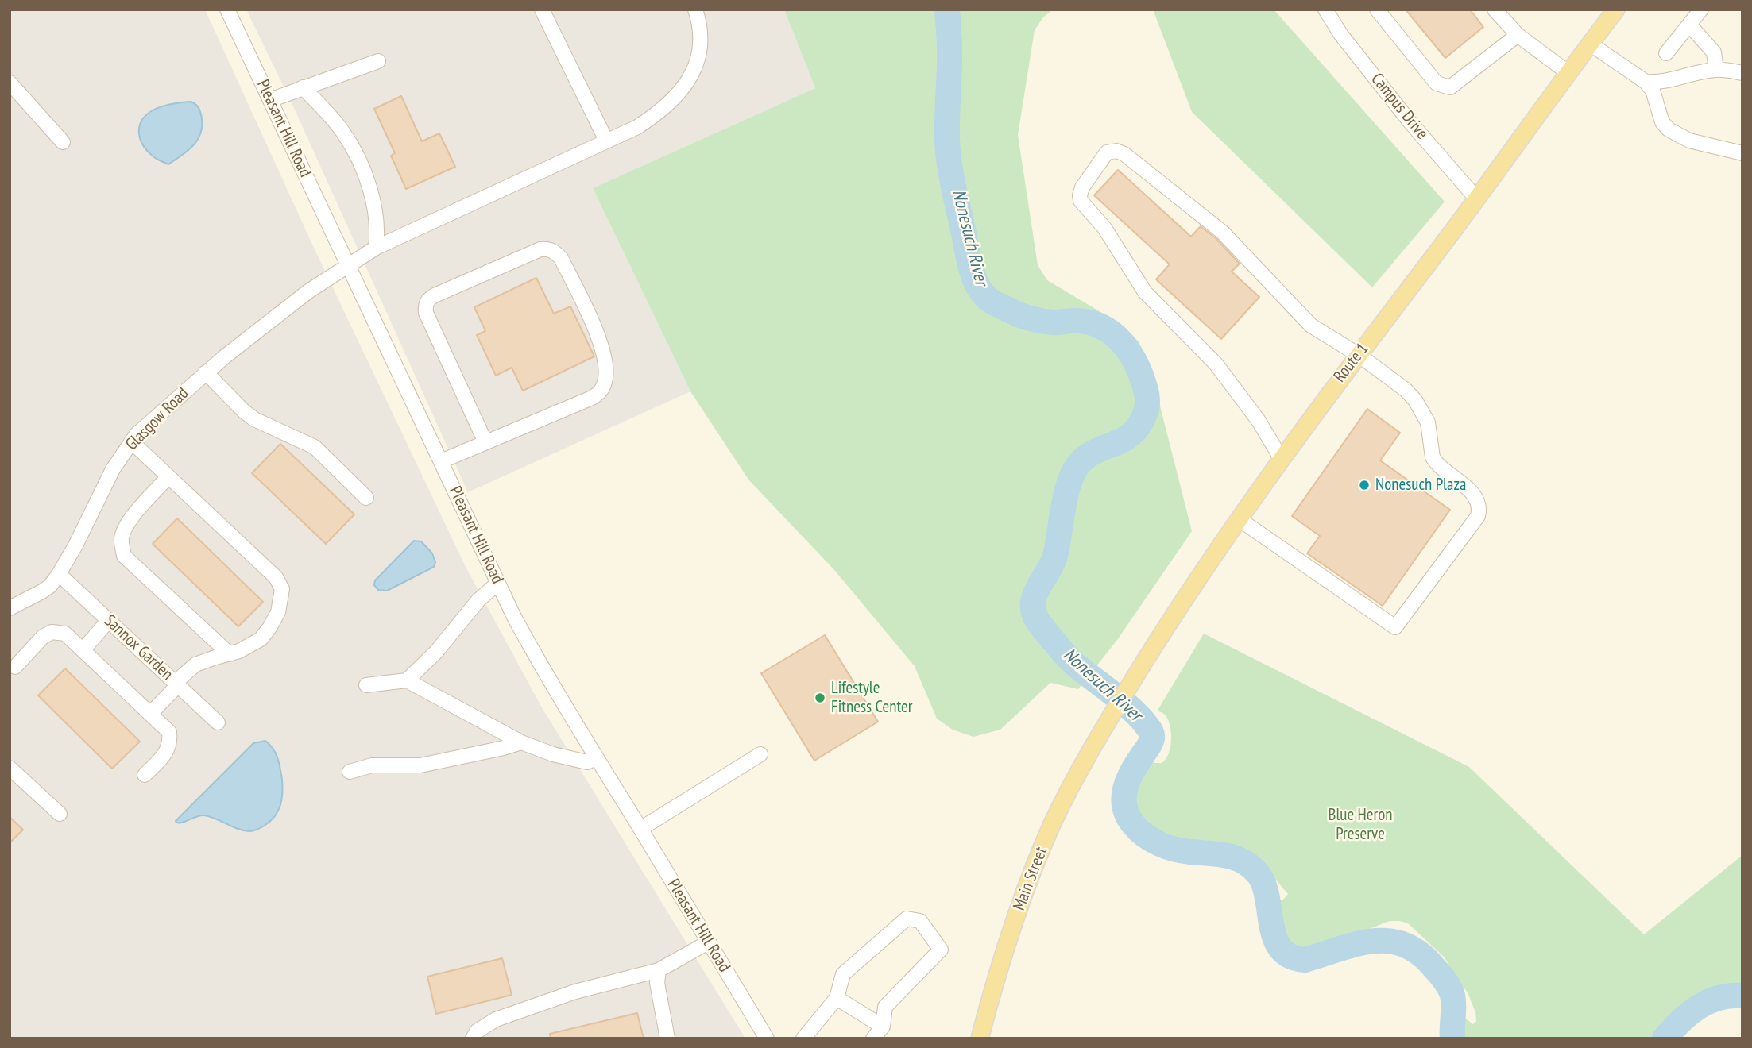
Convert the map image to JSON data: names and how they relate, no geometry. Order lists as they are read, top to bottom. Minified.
{"streets":{"main road":["Route 1","Main Street"],"street":["Campus Drive","Pleasant Hill Road","Glasgow Road","Sannox Garden"]},"crossings":[["Campus Drive","Route 1"],["Pleasant Hill Road","Glasgow Road"],["Route 1","Main Street"],["Glasgow Road","Sannox Garden"]],"water":["Nonesuch River"],"parks":["Blue Heron Preserve"],"places":["Nonesuch Plaza","Lifestyle Fitness Center"]}
